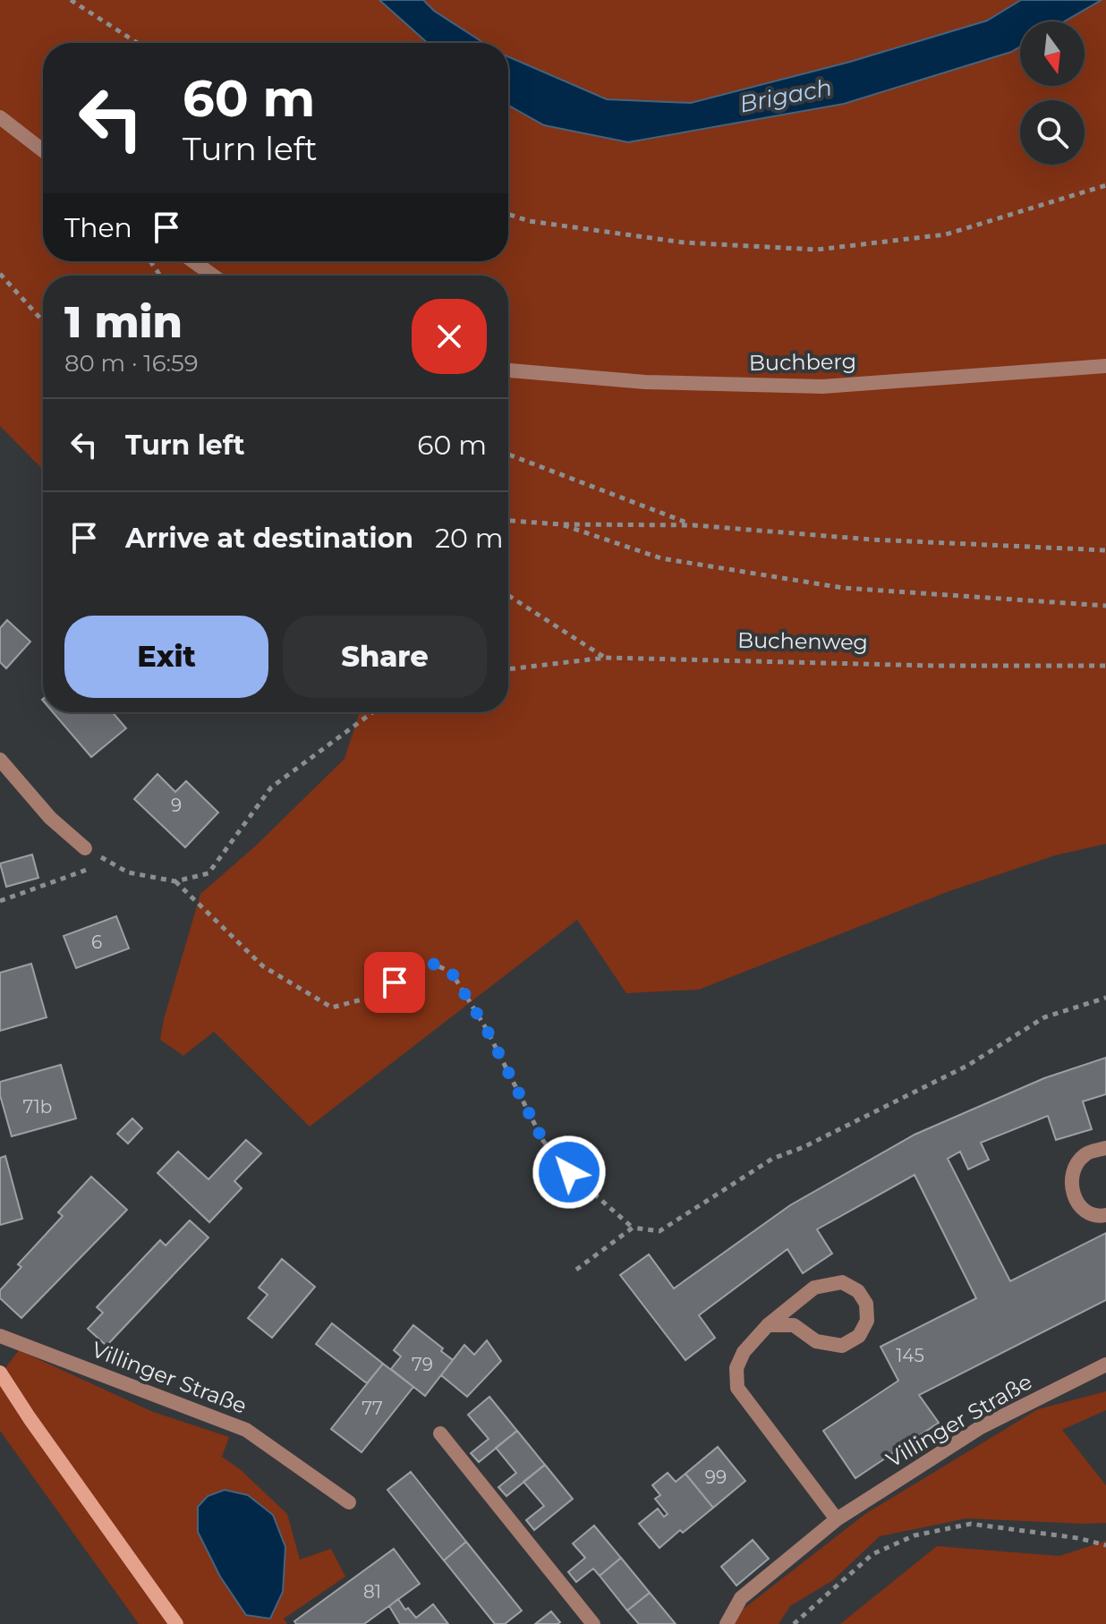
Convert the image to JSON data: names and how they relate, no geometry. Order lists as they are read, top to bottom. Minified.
{"streets":{"street":["Buchberg","Villinger Straße"],"path":["Buchenweg"]},"water":["Brigach"],"house_numbers":["9","6","71b","145","79","77","99","81"],"north":"bottom","page":{"turn":["60 m","Turn left"],"then":"Then","heading":["1 min","80 m · 16:59"],"list":[{"name":"Turn left","value":"60 m"},{"name":"Arrive at destination","value":"20 m"}],"buttons":["Exit","Share"]}}
